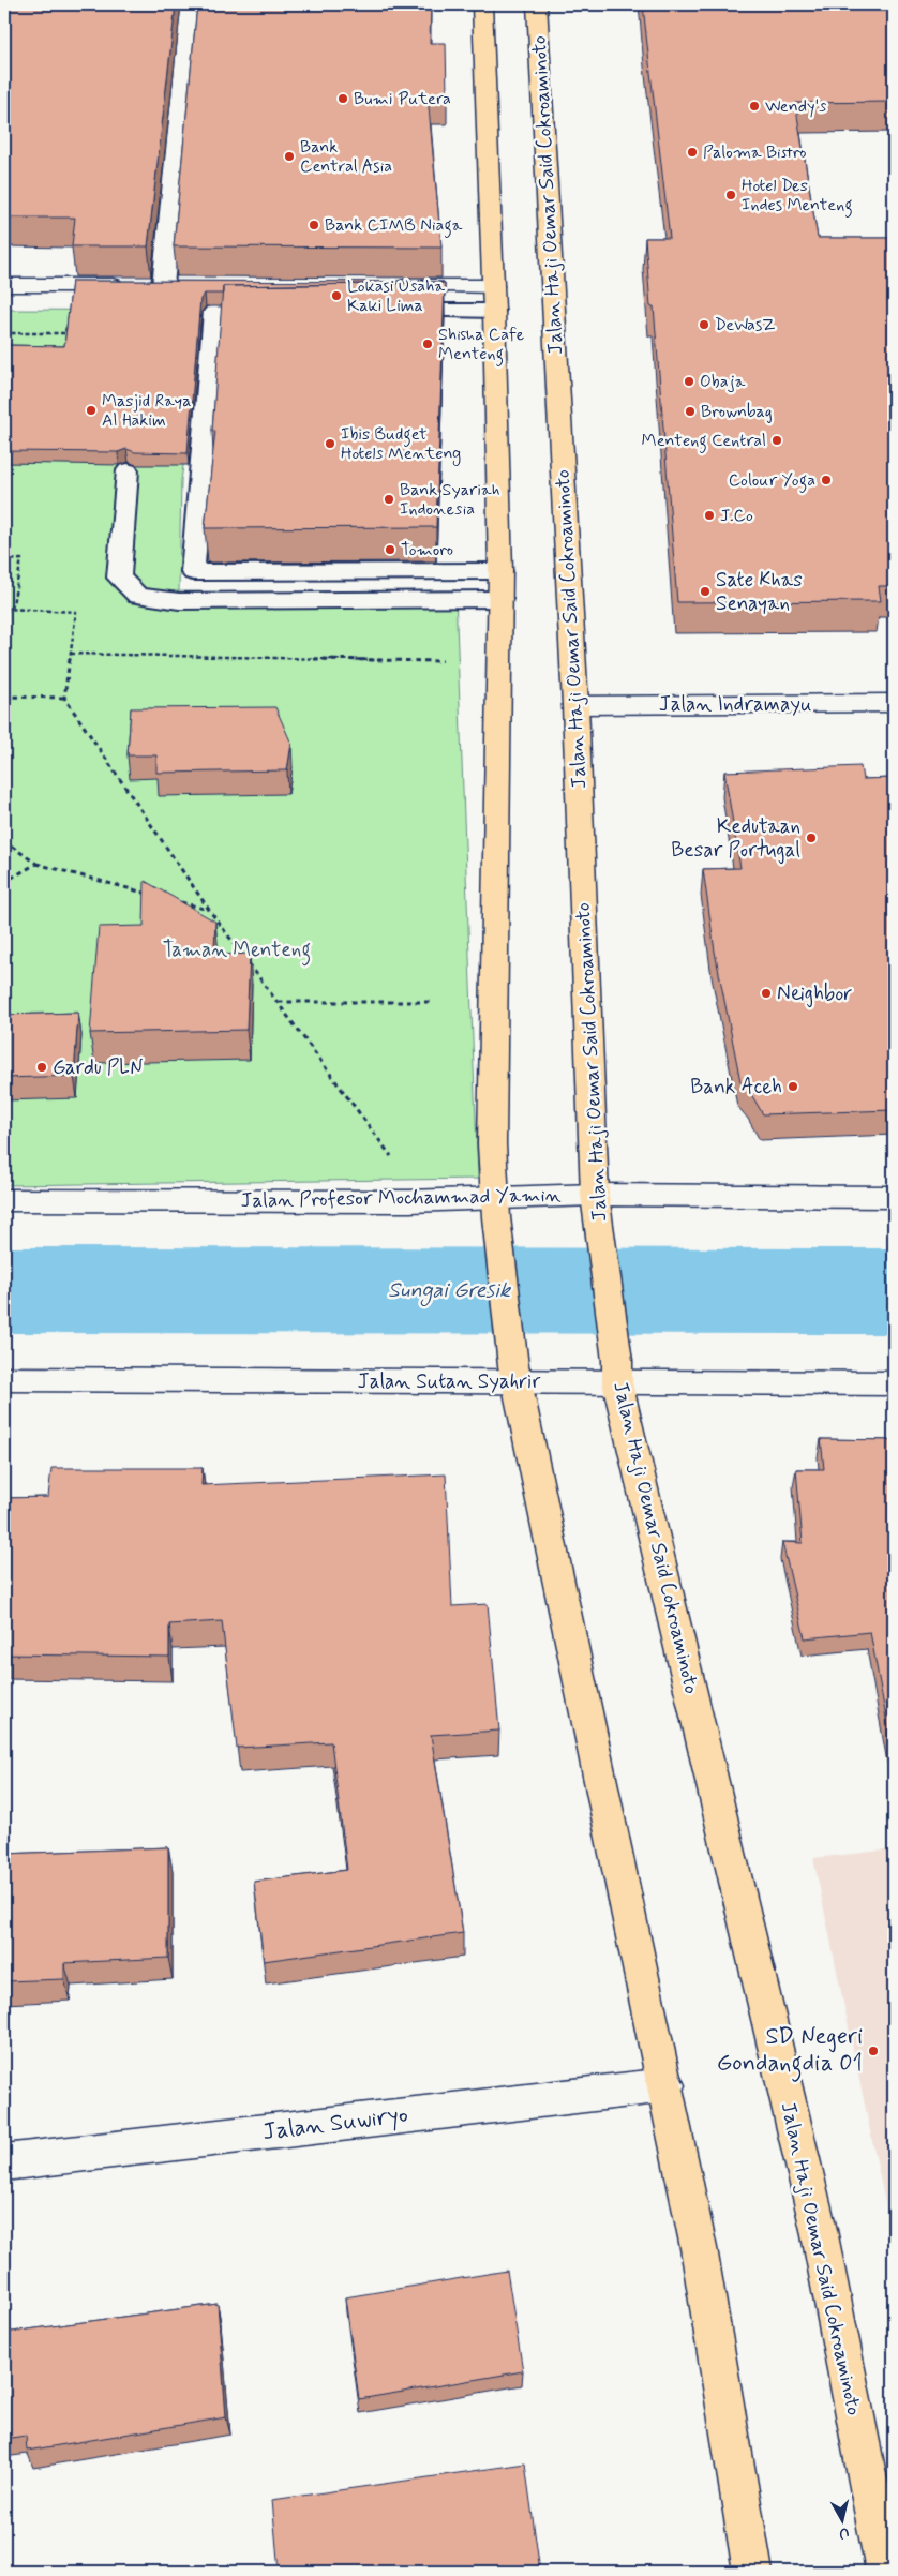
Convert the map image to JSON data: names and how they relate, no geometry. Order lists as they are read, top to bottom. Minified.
{"streets":{"main road":["Jalan Haji Oemar Said Cokroaminoto"],"street":["Jalan Indramayu","Jalan Profesor Mochammad Yamin","Jalan Sutan Syahrir","Jalan Suwiryo"]},"crossings":[["Jalan Haji Oemar Said Cokroaminoto","Jalan Indramayu"],["Jalan Haji Oemar Said Cokroaminoto","Jalan Profesor Mochammad Yamin"],["Jalan Haji Oemar Said Cokroaminoto","Jalan Sutan Syahrir"]],"water":["Sungai Gresik"],"parks":["Taman Menteng"],"places":["Bumi Putera","Wendy's","Paloma Bistro","Bank Central Asia","Hotel Des Indes Menteng","Bank CIMB Niaga","Lokasi Usaha Kaki Lima","DeWasZ","Shisha Cafe Menteng","Obaja","Masjid Raya Al Hakim","Brownbag","Menteng Central","Ibis Budget Hotels Menteng","Colour Yoga","Bank Syariah Indonesia","J.Co","Tomoro","Sate Khas Senayan","Kedutaan Besar Portugal","Neighbor","Gardu PLN","Bank Aceh","SD Negeri Gondangdia 01"],"north":"bottom"}
